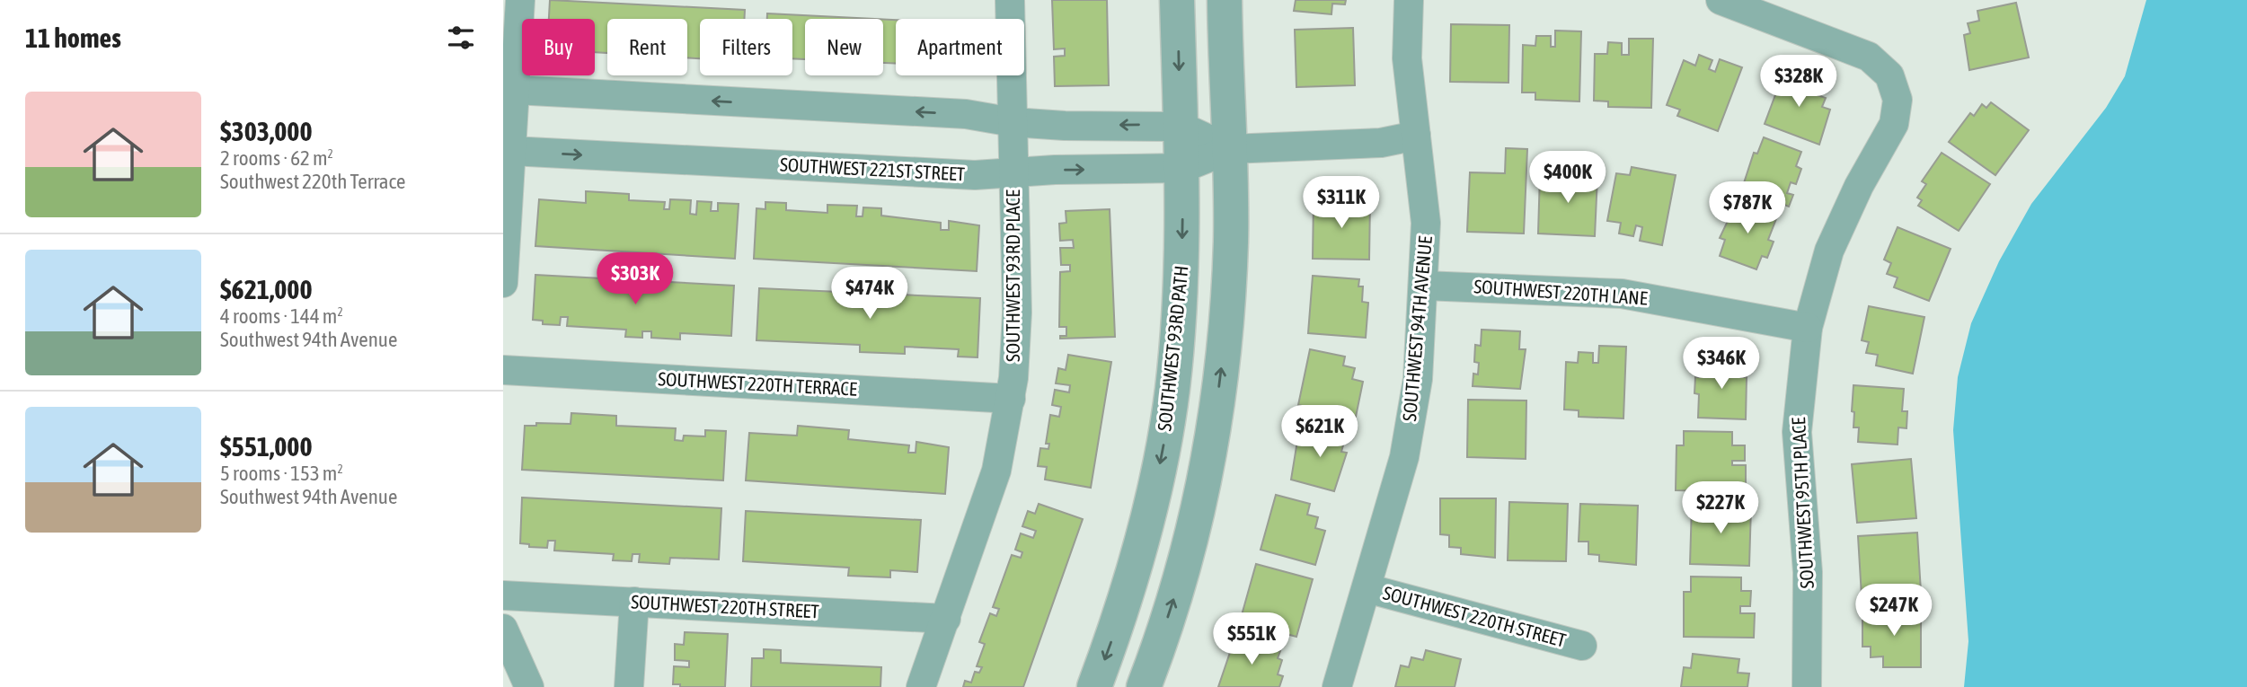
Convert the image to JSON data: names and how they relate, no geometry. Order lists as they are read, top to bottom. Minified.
{"streets":{"street":["SOUTHWEST 221ST STREET","SOUTHWEST 93RD PLACE","SOUTHWEST 220TH LANE","SOUTHWEST 94TH AVENUE","SOUTHWEST 93RD PATH","SOUTHWEST 220TH TERRACE","SOUTHWEST 95TH PLACE","SOUTHWEST 220TH STREET"]},"crossings":[["SOUTHWEST 221ST STREET","SOUTHWEST 93RD PLACE"],["SOUTHWEST 221ST STREET","SOUTHWEST 94TH AVENUE"],["SOUTHWEST 221ST STREET","SOUTHWEST 93RD PATH"],["SOUTHWEST 93RD PLACE","SOUTHWEST 220TH TERRACE"],["SOUTHWEST 93RD PLACE","SOUTHWEST 220TH STREET"],["SOUTHWEST 220TH LANE","SOUTHWEST 94TH AVENUE"],["SOUTHWEST 220TH LANE","SOUTHWEST 95TH PLACE"],["SOUTHWEST 94TH AVENUE","SOUTHWEST 220TH STREET"]],"page":{"heading":"11 homes","chip":["Buy","Rent","Filters","New","Apartment"],"price":["$328K","$400K","$311K","$787K","$303K","$474K","$346K","$621K","$227K","$247K","$551K"],"list":[{"name":"$303,000","note":"2 rooms · 62 m² · Southwest 220th Terrace"},{"name":"$621,000","note":"4 rooms · 144 m² · Southwest 94th Avenue"},{"name":"$551,000","note":"5 rooms · 153 m² · Southwest 94th Avenue"}]}}
